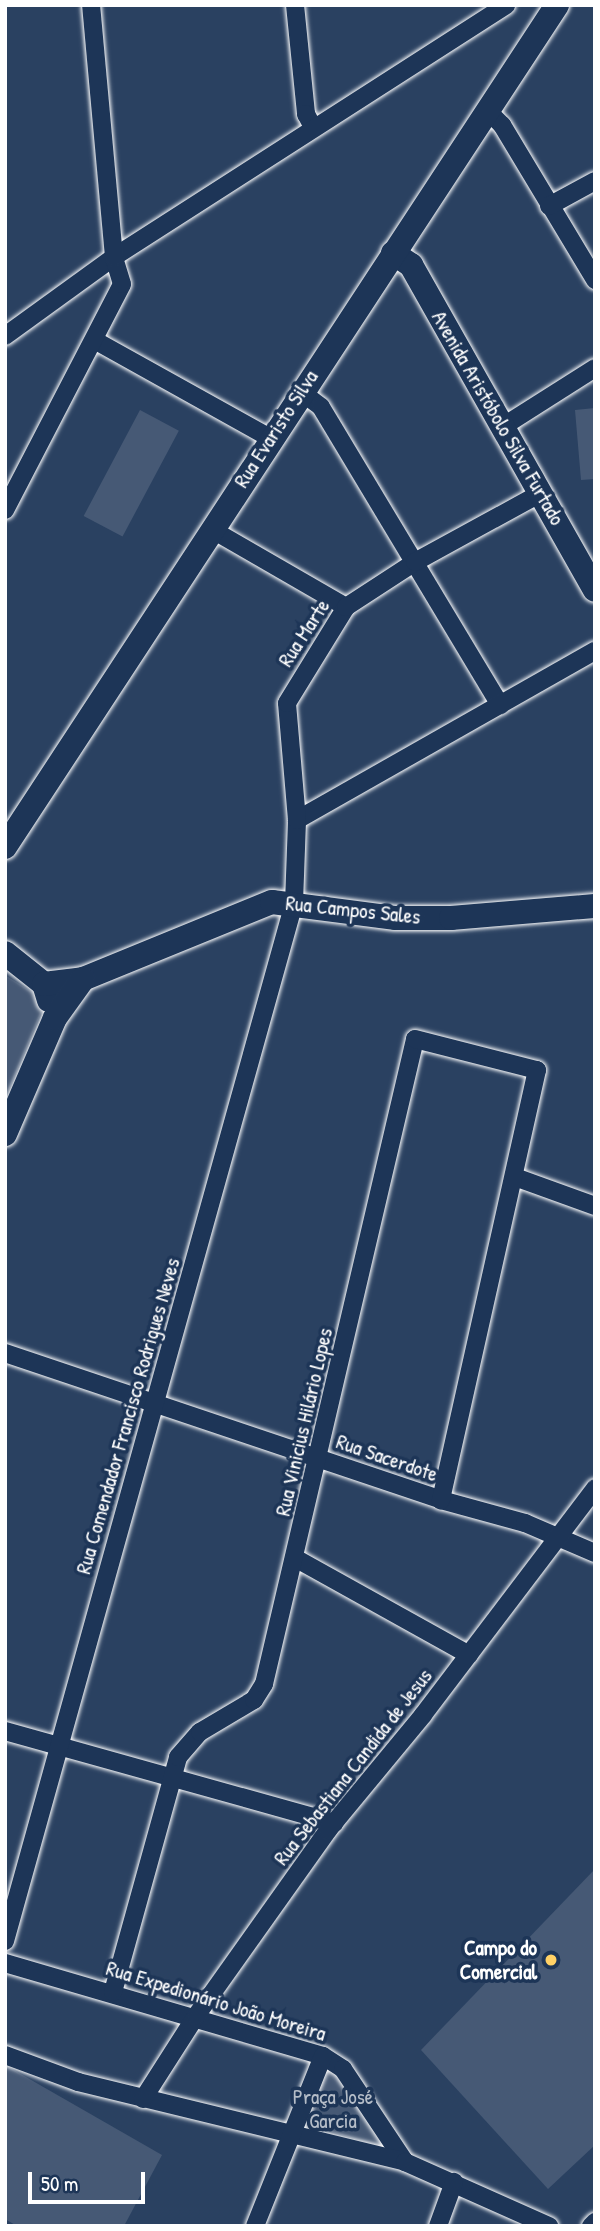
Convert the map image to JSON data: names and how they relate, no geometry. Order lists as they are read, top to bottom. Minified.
{"streets":{"main road":["Avenida Aristóbolo Silva Furtado","Rua Evaristo Silva","Rua Campos Sales"],"street":["Rua Marte","Rua Comendador Francisco Rodrigues Neves","Rua Vinicius Hilário Lopes","Rua Sacerdote","Rua Sebastiana Candida de Jesus","Rua Expedionário João Moreira"]},"crossings":[["Avenida Aristóbolo Silva Furtado","Rua Evaristo Silva"],["Avenida Aristóbolo Silva Furtado","Rua Marte"],["Rua Marte","Rua Campos Sales"],["Rua Marte","Rua Comendador Francisco Rodrigues Neves"],["Rua Campos Sales","Rua Comendador Francisco Rodrigues Neves"],["Rua Comendador Francisco Rodrigues Neves","Rua Sacerdote"],["Rua Vinicius Hilário Lopes","Rua Sacerdote"],["Rua Vinicius Hilário Lopes","Rua Expedionário João Moreira"],["Rua Sacerdote","Rua Sebastiana Candida de Jesus"],["Rua Sebastiana Candida de Jesus","Rua Expedionário João Moreira"]],"parks":["Praça José Garcia"],"places":["Campo do Comercial"],"scale_bar":"50 m"}
